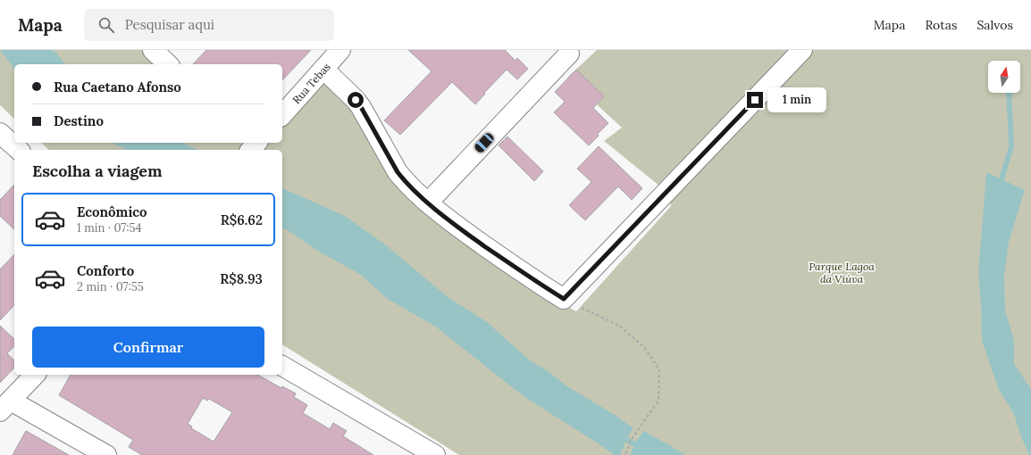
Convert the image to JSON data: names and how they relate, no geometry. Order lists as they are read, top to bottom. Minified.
{"streets":{"street":["Rua Tebas"]},"parks":["Parque Lagoa da Viúva"],"north":"top","page":{"header":"Mapa","search":"Pesquisar aqui","nav":["Mapa","Rotas","Salvos"],"banner":["Rua Caetano Afonso","Destino"],"bubble":"1 min","heading":"Escolha a viagem","list":[{"name":"Econômico","note":"1 min · 07:54","value":"R$6.62"},{"name":"Conforto","note":"2 min · 07:55","value":"R$8.93"}],"buttons":"Confirmar"}}
